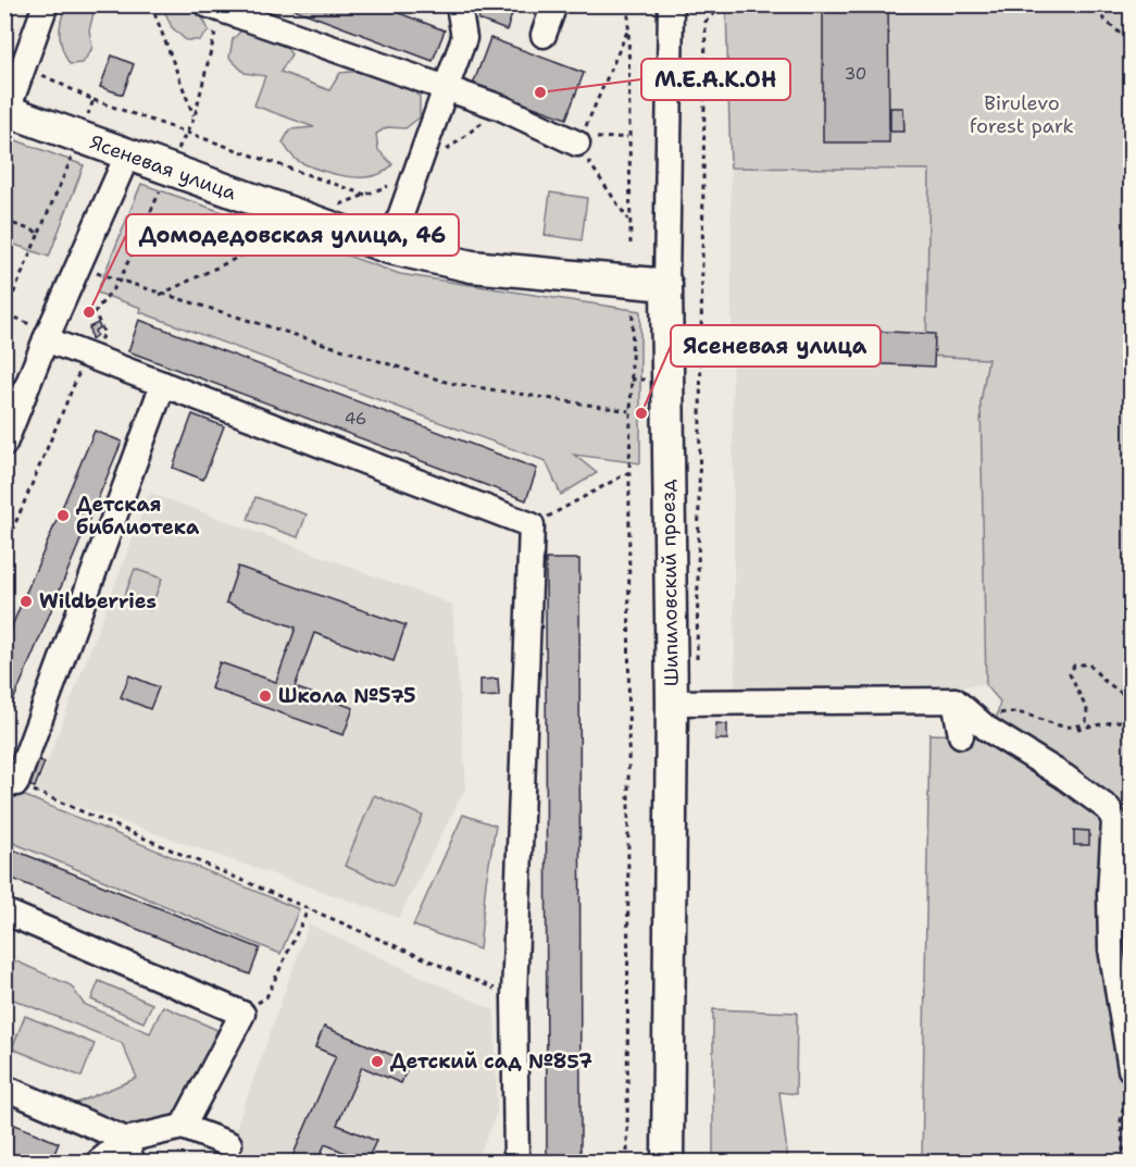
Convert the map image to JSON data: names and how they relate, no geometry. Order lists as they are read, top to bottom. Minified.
{"streets":{"main road":["Ясеневая улица","Шипиловский проезд"]},"crossings":[["Ясеневая улица","Шипиловский проезд"]],"parks":["Birulevo forest park"],"places":["М.Е.А.К.ОН","Домодедовская улица, 46","Ясеневая улица","Детская библиотека","Wildberries","Школа №575","Детский сад №857"],"house_numbers":["30","46"]}
